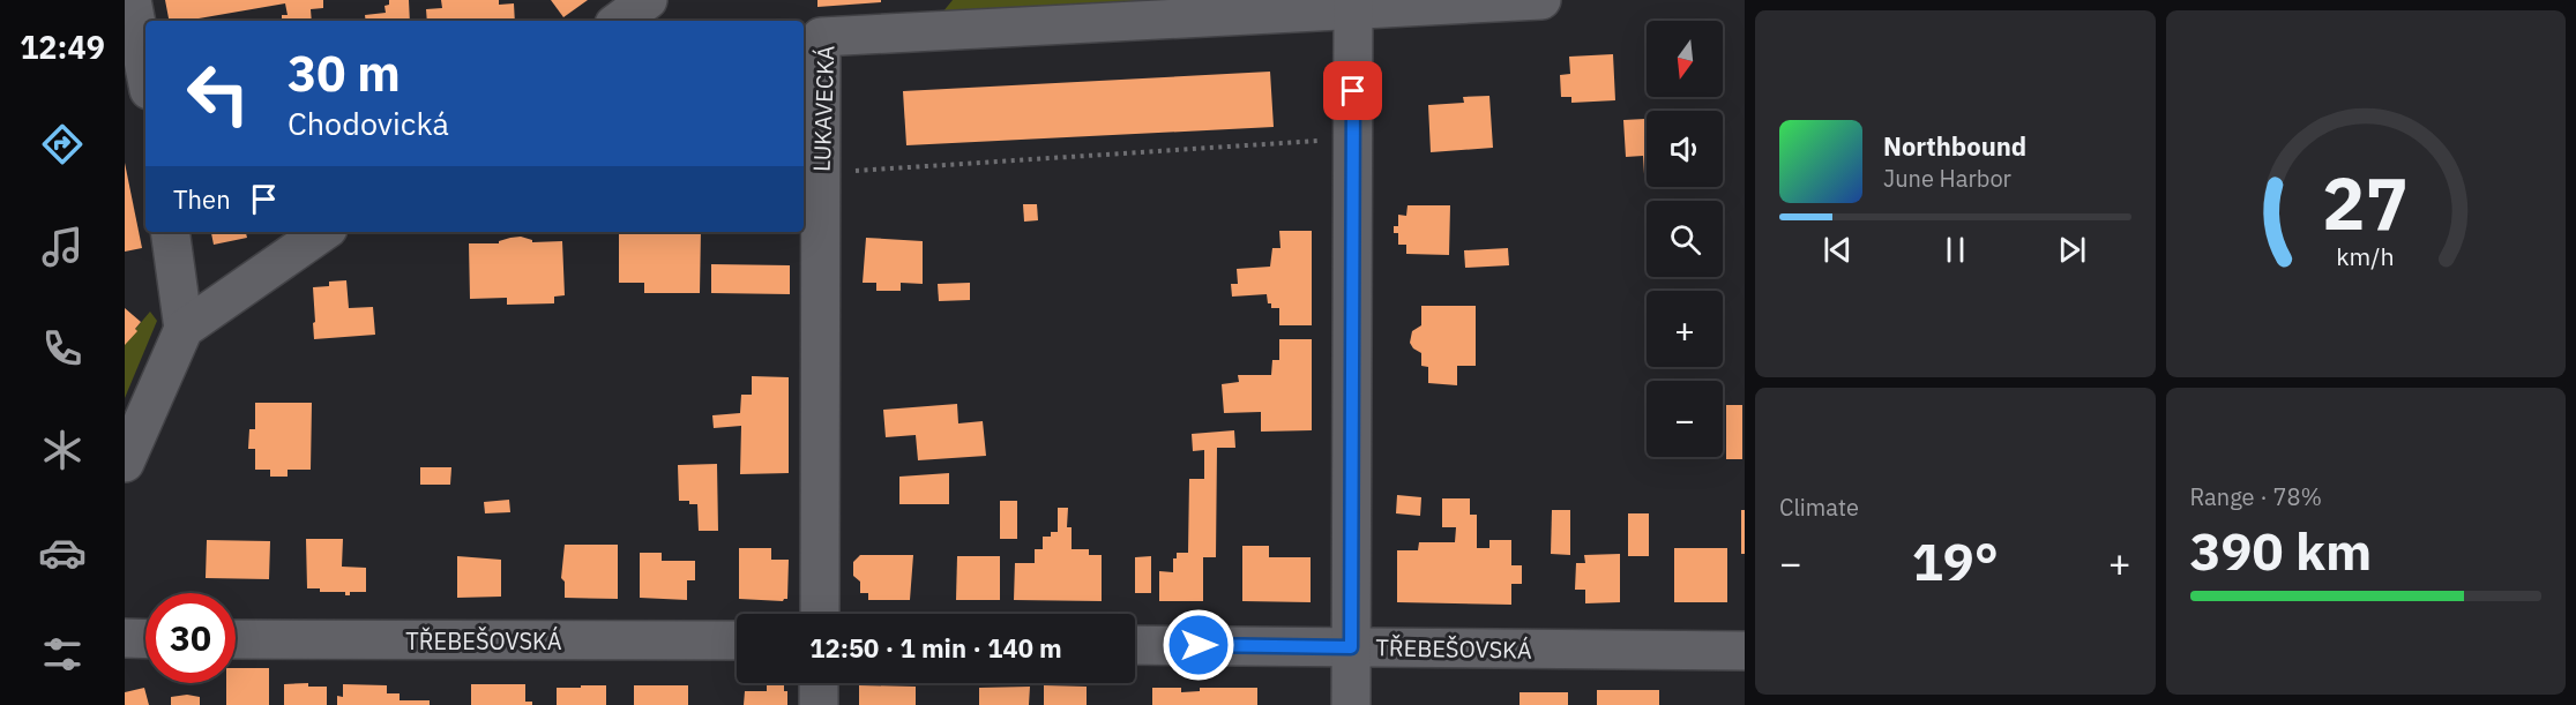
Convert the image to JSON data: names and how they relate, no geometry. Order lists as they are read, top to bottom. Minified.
{"streets":{"street":["LUKAVECKÁ","TŘEBEŠOVSKÁ"]},"north":"bottom","page":{"tabs":"12:49","map_buttons":["+","−"],"turn":["30 m","Chodovická"],"song":["Northbound","June Harbor"],"then":"Then","tile":["Climate",["Range · 78%","390 km"]],"heat":["−","19°","+"],"limit":"30","trip":"12:50 · 1 min · 140 m","gauge":["27","km/h"]}}
